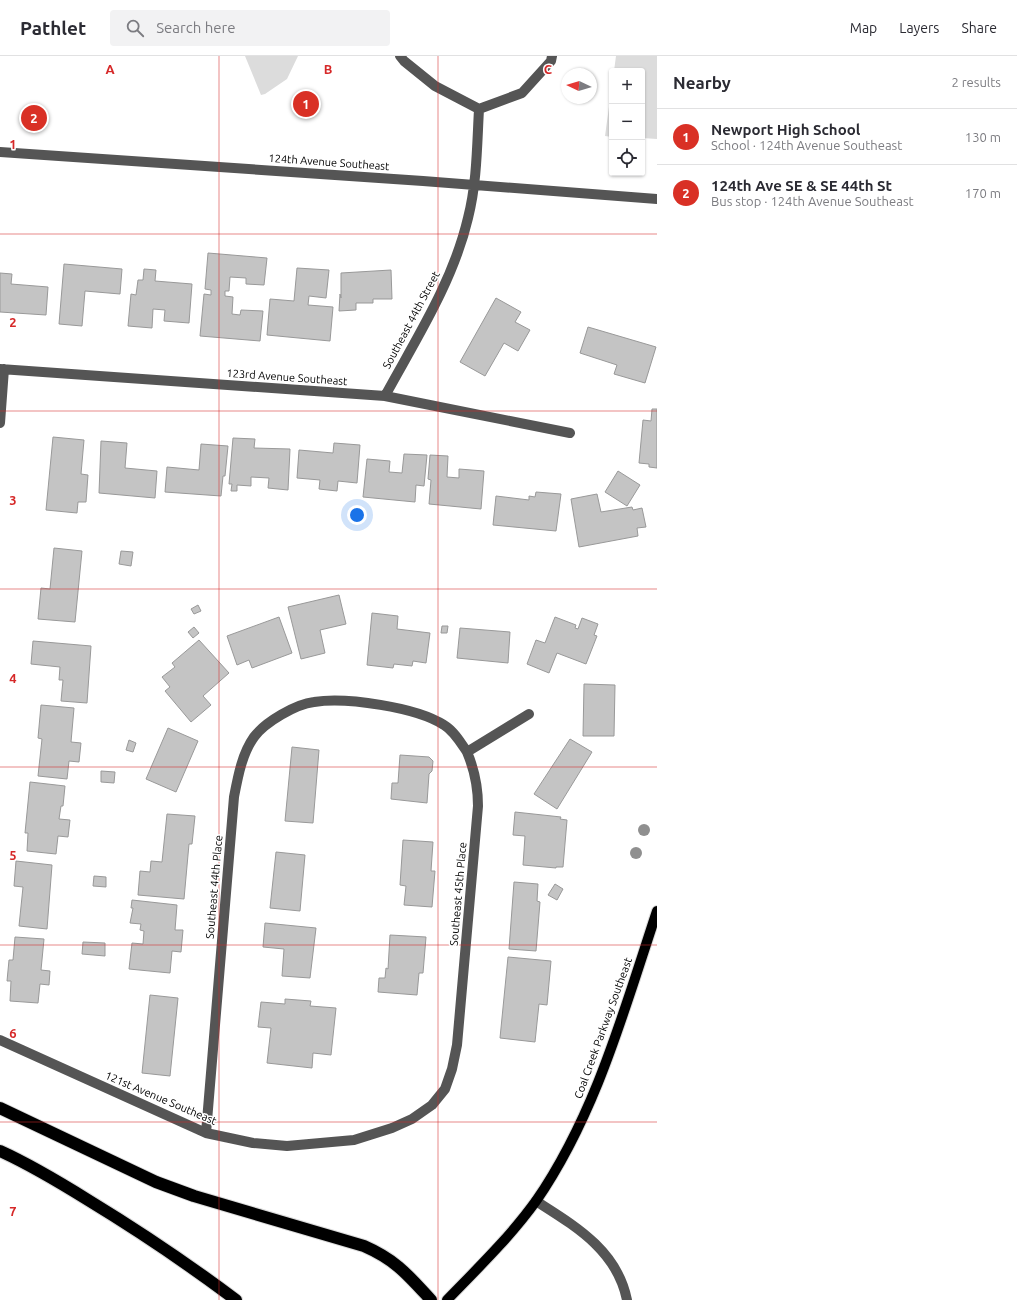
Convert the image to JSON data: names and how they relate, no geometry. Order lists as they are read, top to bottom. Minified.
{"streets":{"main road":["Coal Creek Parkway Southeast"],"street":["124th Avenue Southeast","Southeast 44th Street","123rd Avenue Southeast","Southeast 44th Place","Southeast 45th Place","121st Avenue Southeast"]},"crossings":[["124th Avenue Southeast","Southeast 44th Street"],["Southeast 44th Street","123rd Avenue Southeast"],["Southeast 44th Place","Southeast 45th Place"],["Southeast 44th Place","121st Avenue Southeast"],["Southeast 45th Place","121st Avenue Southeast"]],"north":"left","page":{"header":"Pathlet","search":"Search here","nav":["Map","Layers","Share"],"heading":["Nearby","2 results"],"map_buttons":["+","−"],"pins":["1","2"],"list":[{"mark":"1","name":"Newport High School","note":"School · 124th Avenue Southeast","value":"130 m"},{"mark":"2","name":"124th Ave SE & SE 44th St","note":"Bus stop · 124th Avenue Southeast","value":"170 m"}]},"grid":{"columns":["A","B","C"],"rows":["1","2","3","4","5","6","7"]}}
